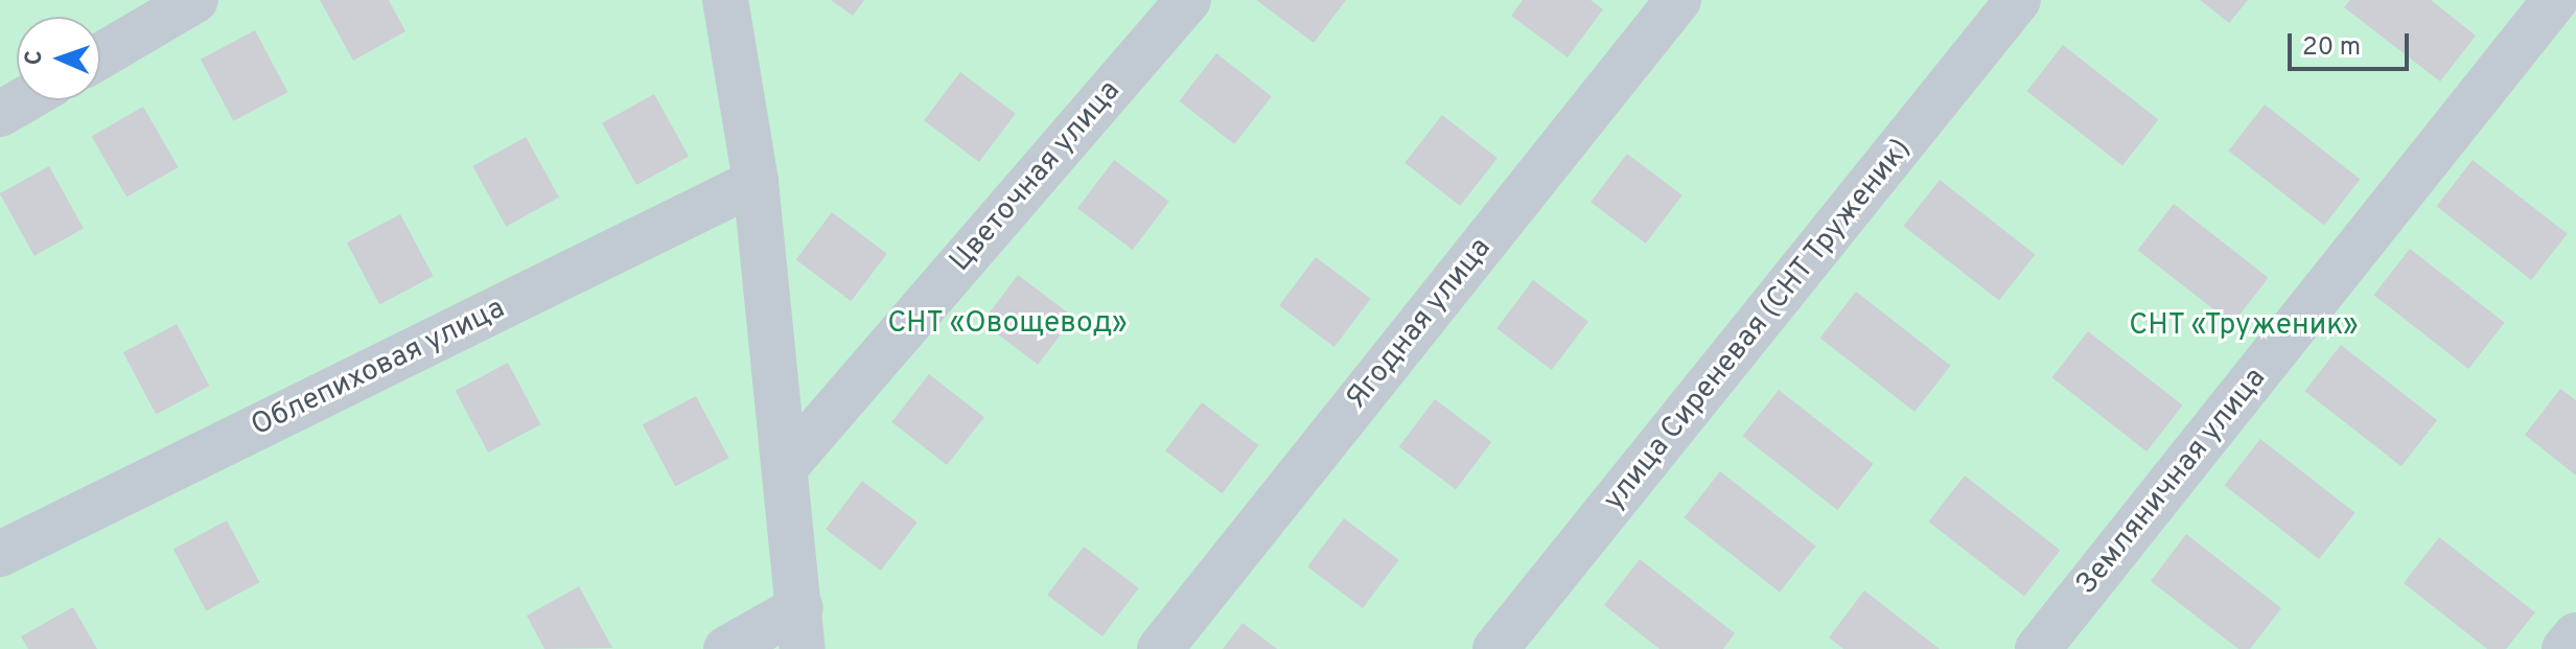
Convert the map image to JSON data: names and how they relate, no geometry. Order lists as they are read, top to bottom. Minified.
{"streets":{"street":["Цветочная улица","Ягодная улица","улица Сиреневая (СНТ Труженик)","Облепиховая улица","Земляничная улица"]},"parks":["СНТ «Овощевод»","СНТ «Труженик»"],"scale_bar":"20 m","north":"left"}
